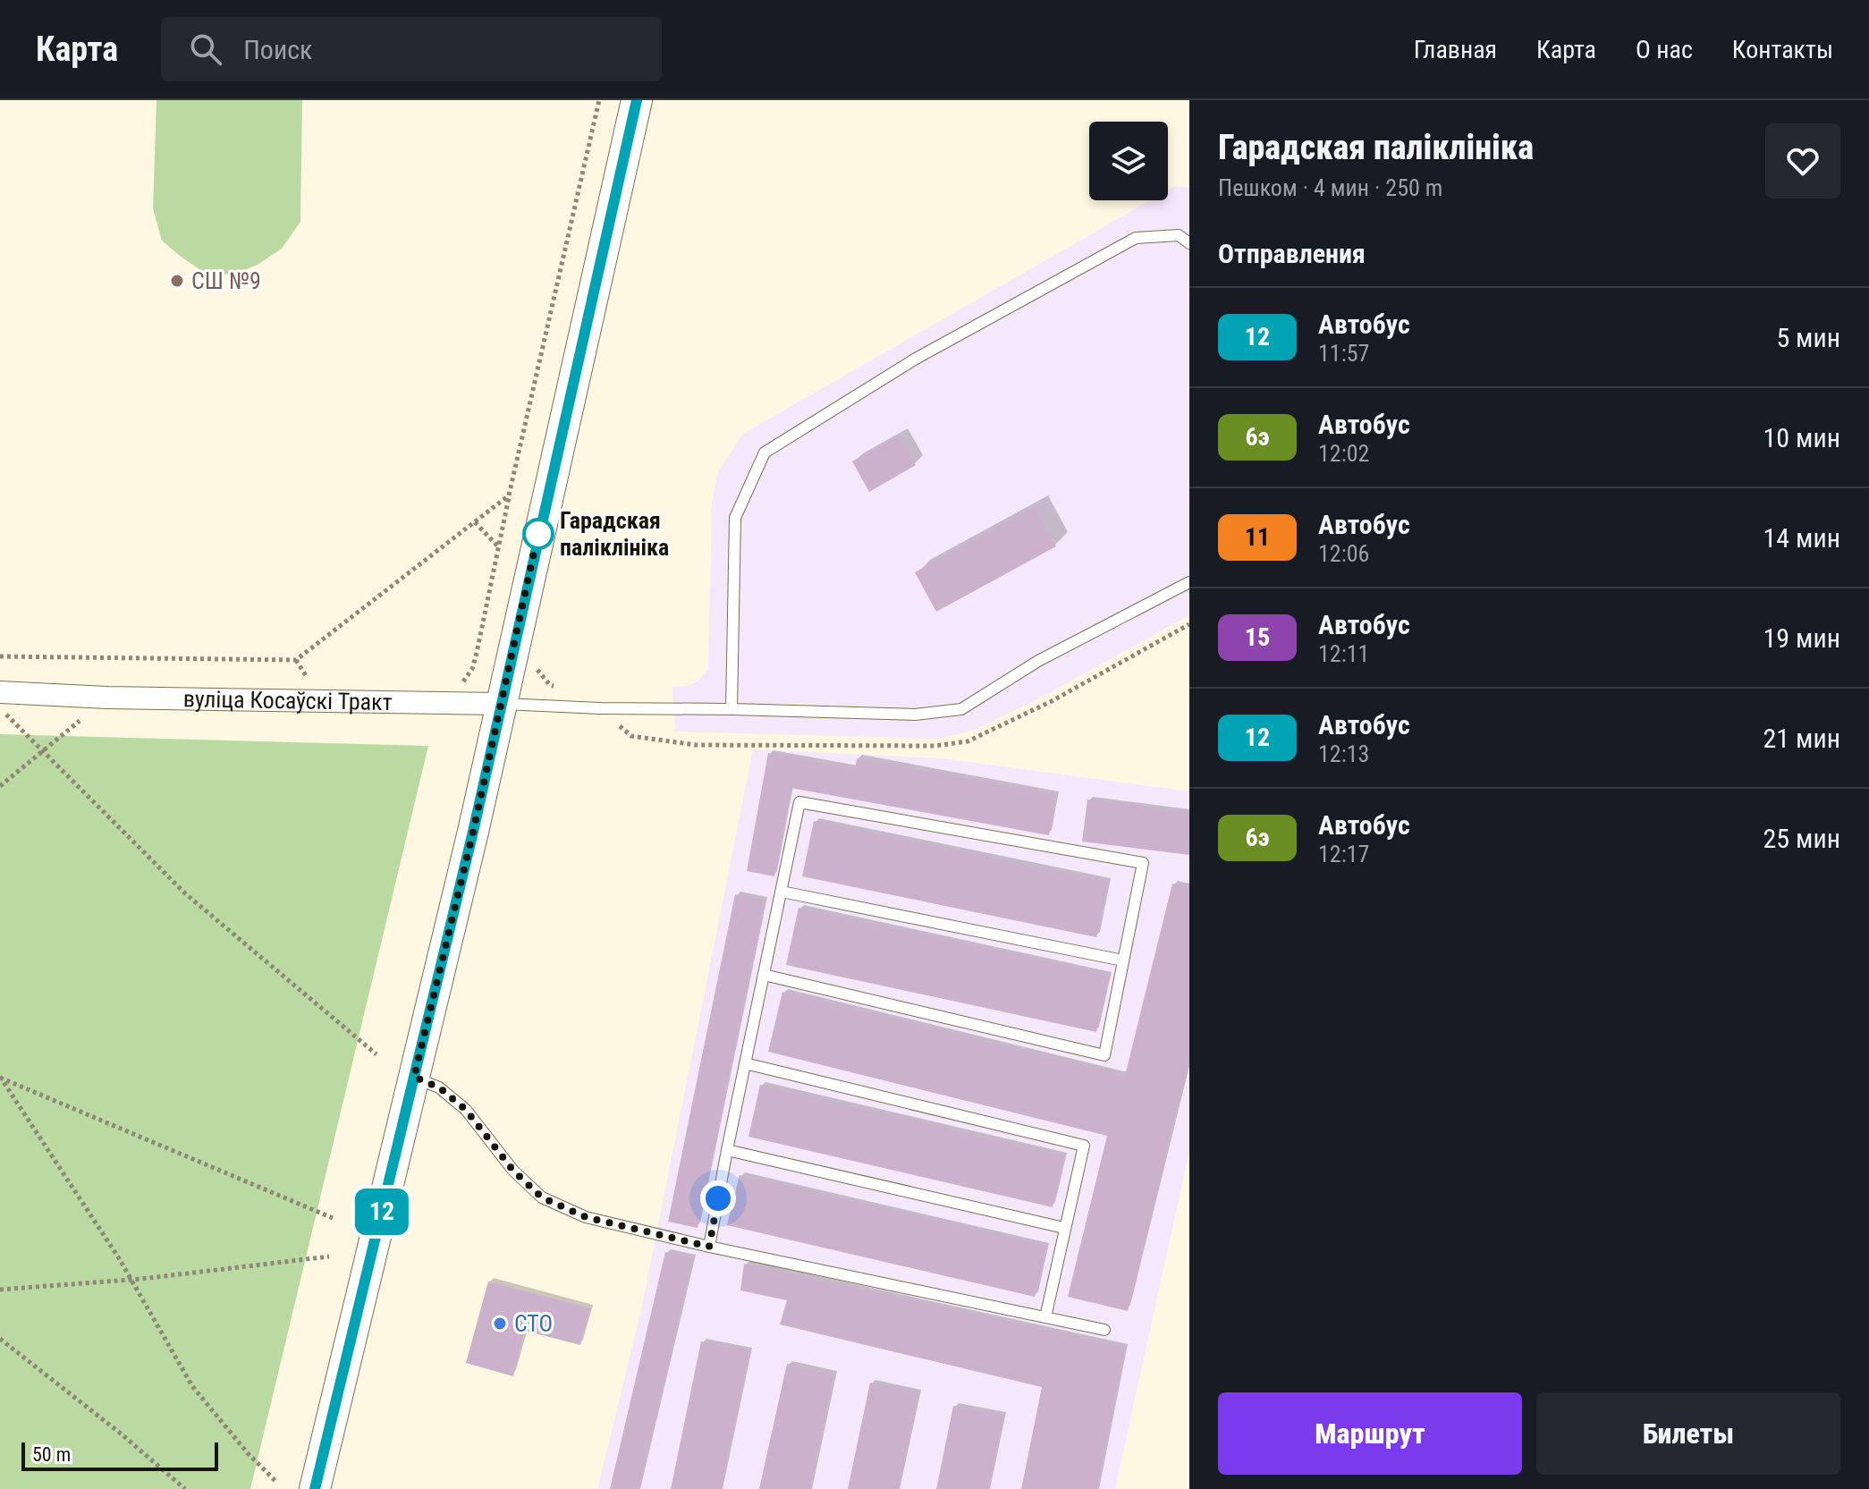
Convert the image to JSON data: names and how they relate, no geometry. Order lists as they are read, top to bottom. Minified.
{"streets":{"street":["вуліца Косаўскі Тракт"]},"places":["СШ №9","Гарадская паліклініка","СТО"],"lines":["bus line 12"],"scale_bar":"50 m","page":{"header":"Карта","search":"Поиск","nav":["Главная","Карта","О нас","Контакты"],"on_map":"12","heading":[["Гарадская паліклініка","Пешком · 4 мин · 250 m"],"Отправления"],"list":[{"mark":"12","name":"Автобус","note":"11:57","value":"5 мин"},{"mark":"6э","name":"Автобус","note":"12:02","value":"10 мин"},{"mark":"11","name":"Автобус","note":"12:06","value":"14 мин"},{"mark":"15","name":"Автобус","note":"12:11","value":"19 мин"},{"mark":"12","name":"Автобус","note":"12:13","value":"21 мин"},{"mark":"6э","name":"Автобус","note":"12:17","value":"25 мин"}],"buttons":["Маршрут","Билеты"],"scale":"50 m"}}
